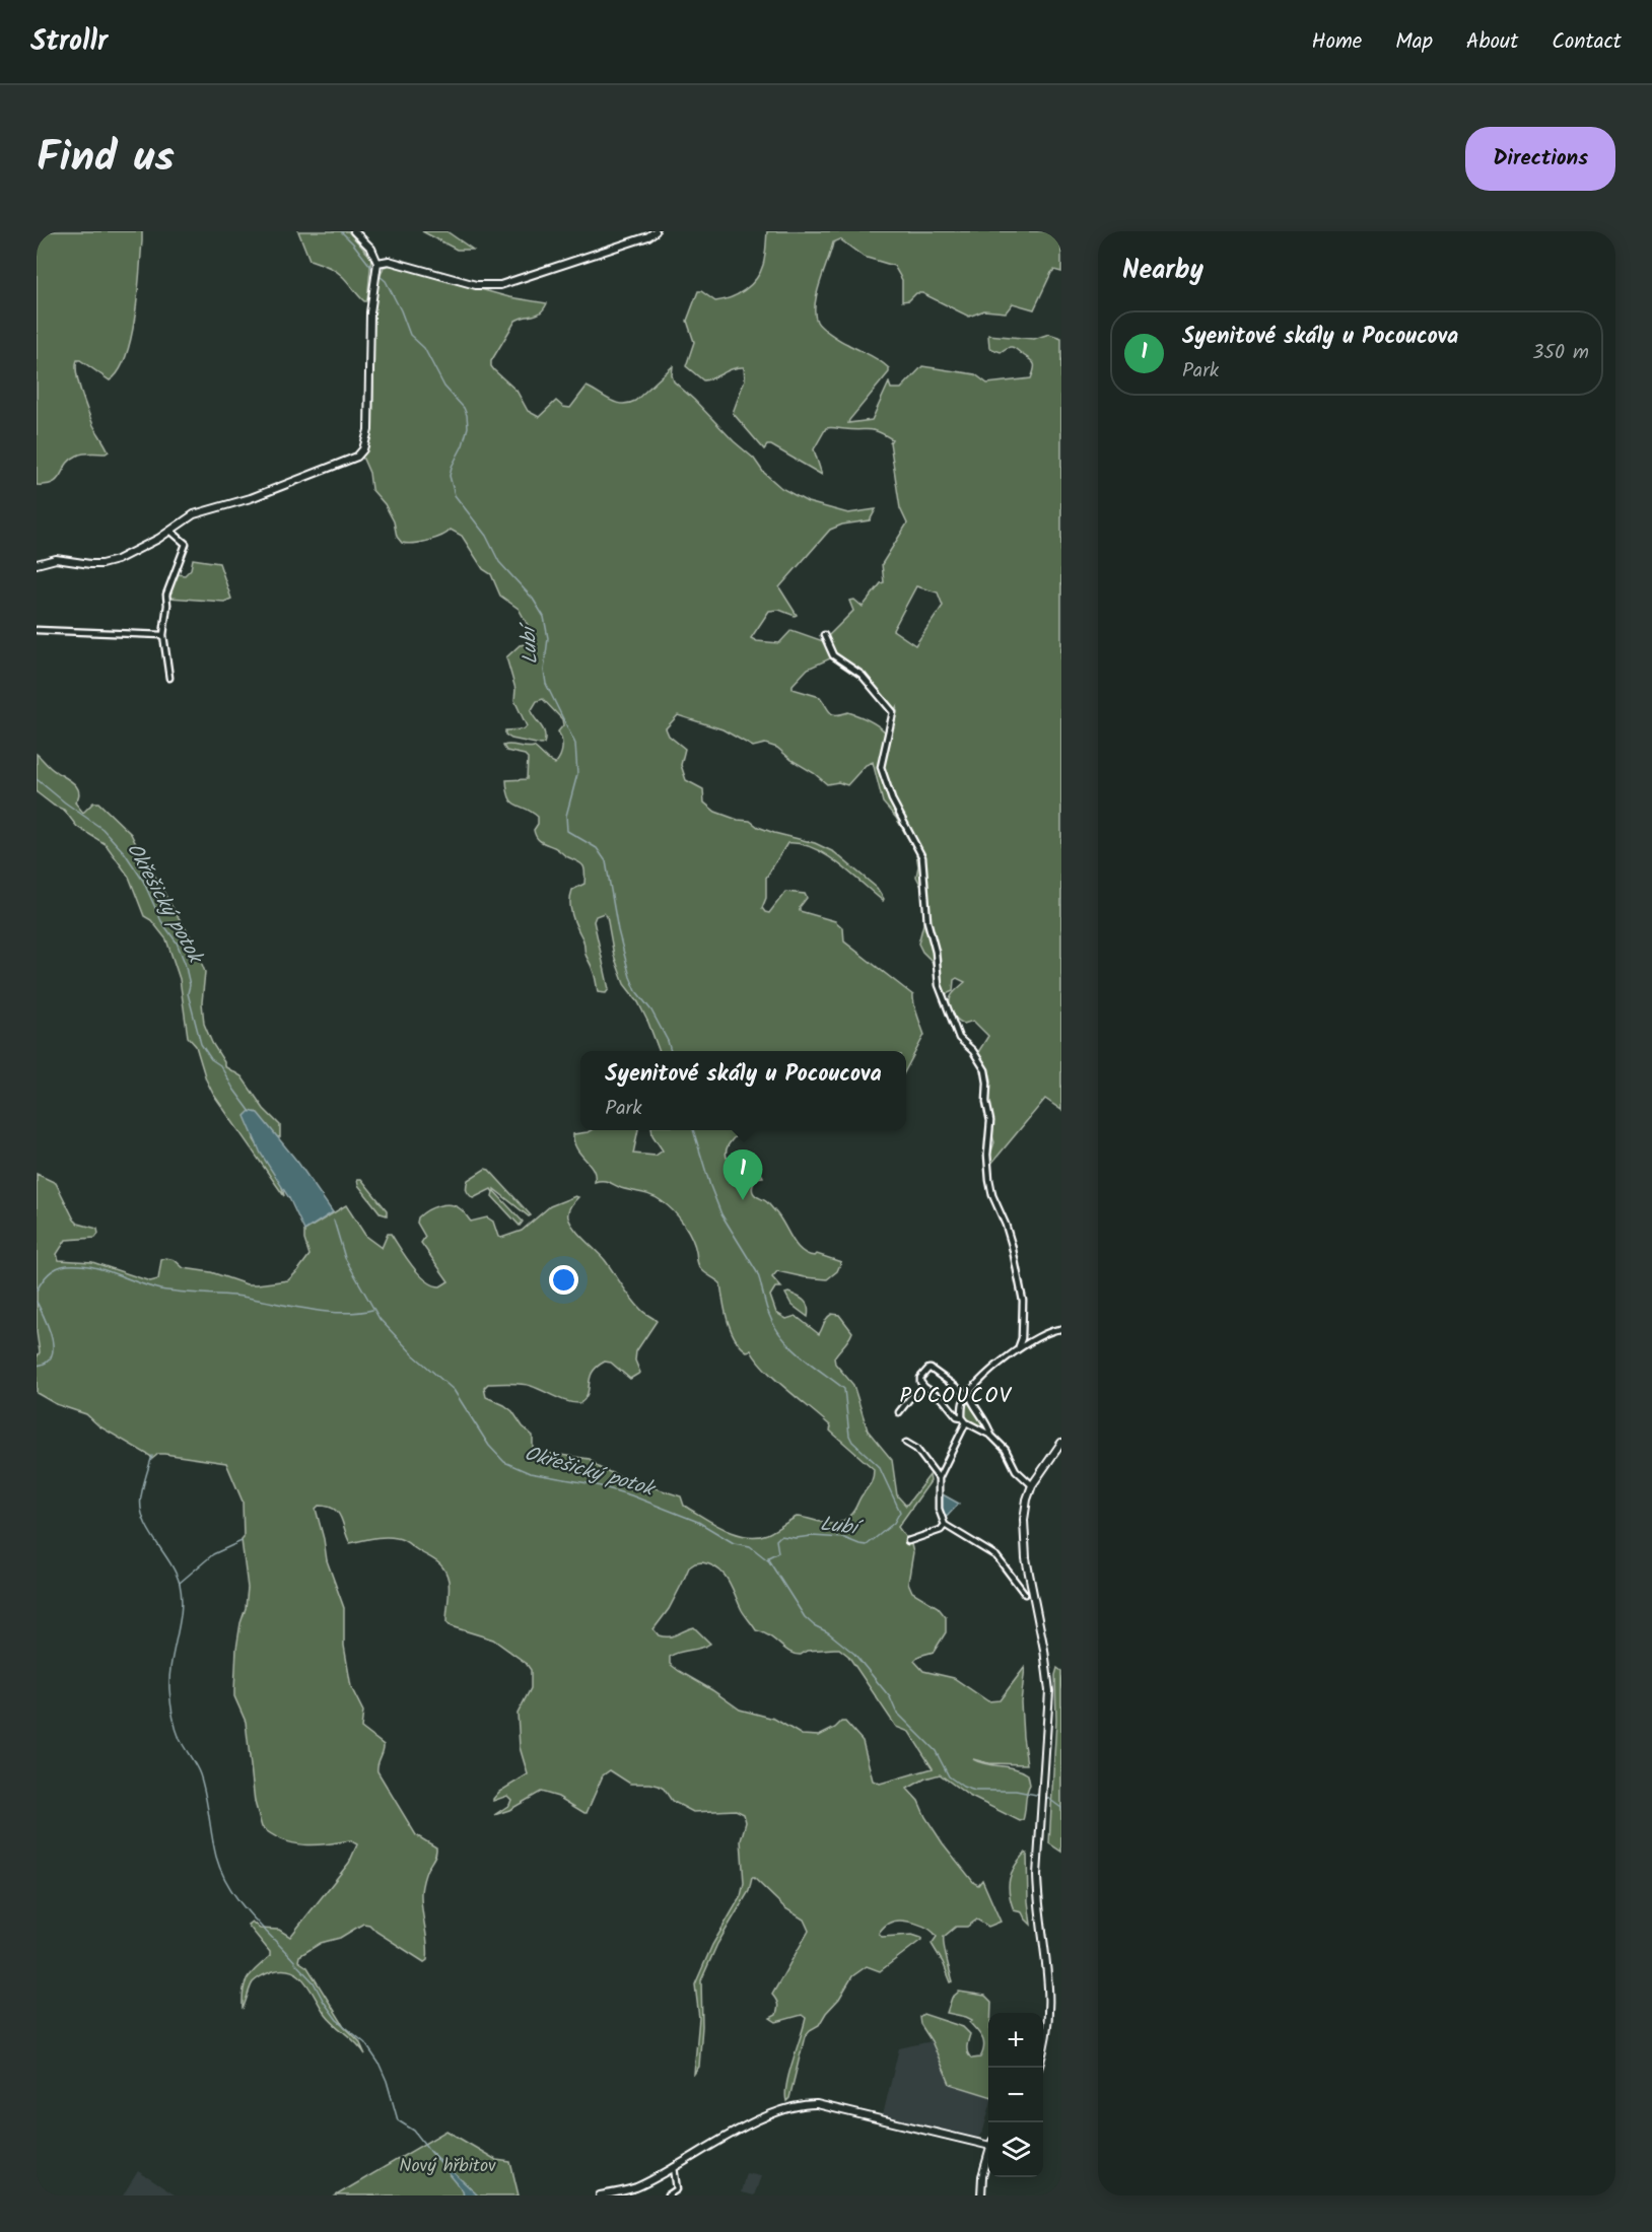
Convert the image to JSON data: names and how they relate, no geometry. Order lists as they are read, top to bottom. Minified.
{"districts":["POCOUCOV"],"water":["Lubí","Okřešický potok"],"parks":["Nový hřbitov"],"page":{"header":"Strollr","nav":["Home","Map","About","Contact"],"title":"Find us","buttons":"Directions","heading":"Nearby","list":[{"mark":"1","name":"Syenitové skály u Pocoucova","note":"Park","value":"350 m"}],"popup":["Syenitové skály u Pocoucova","Park"],"pins":"1","map_buttons":["+","−"]}}
